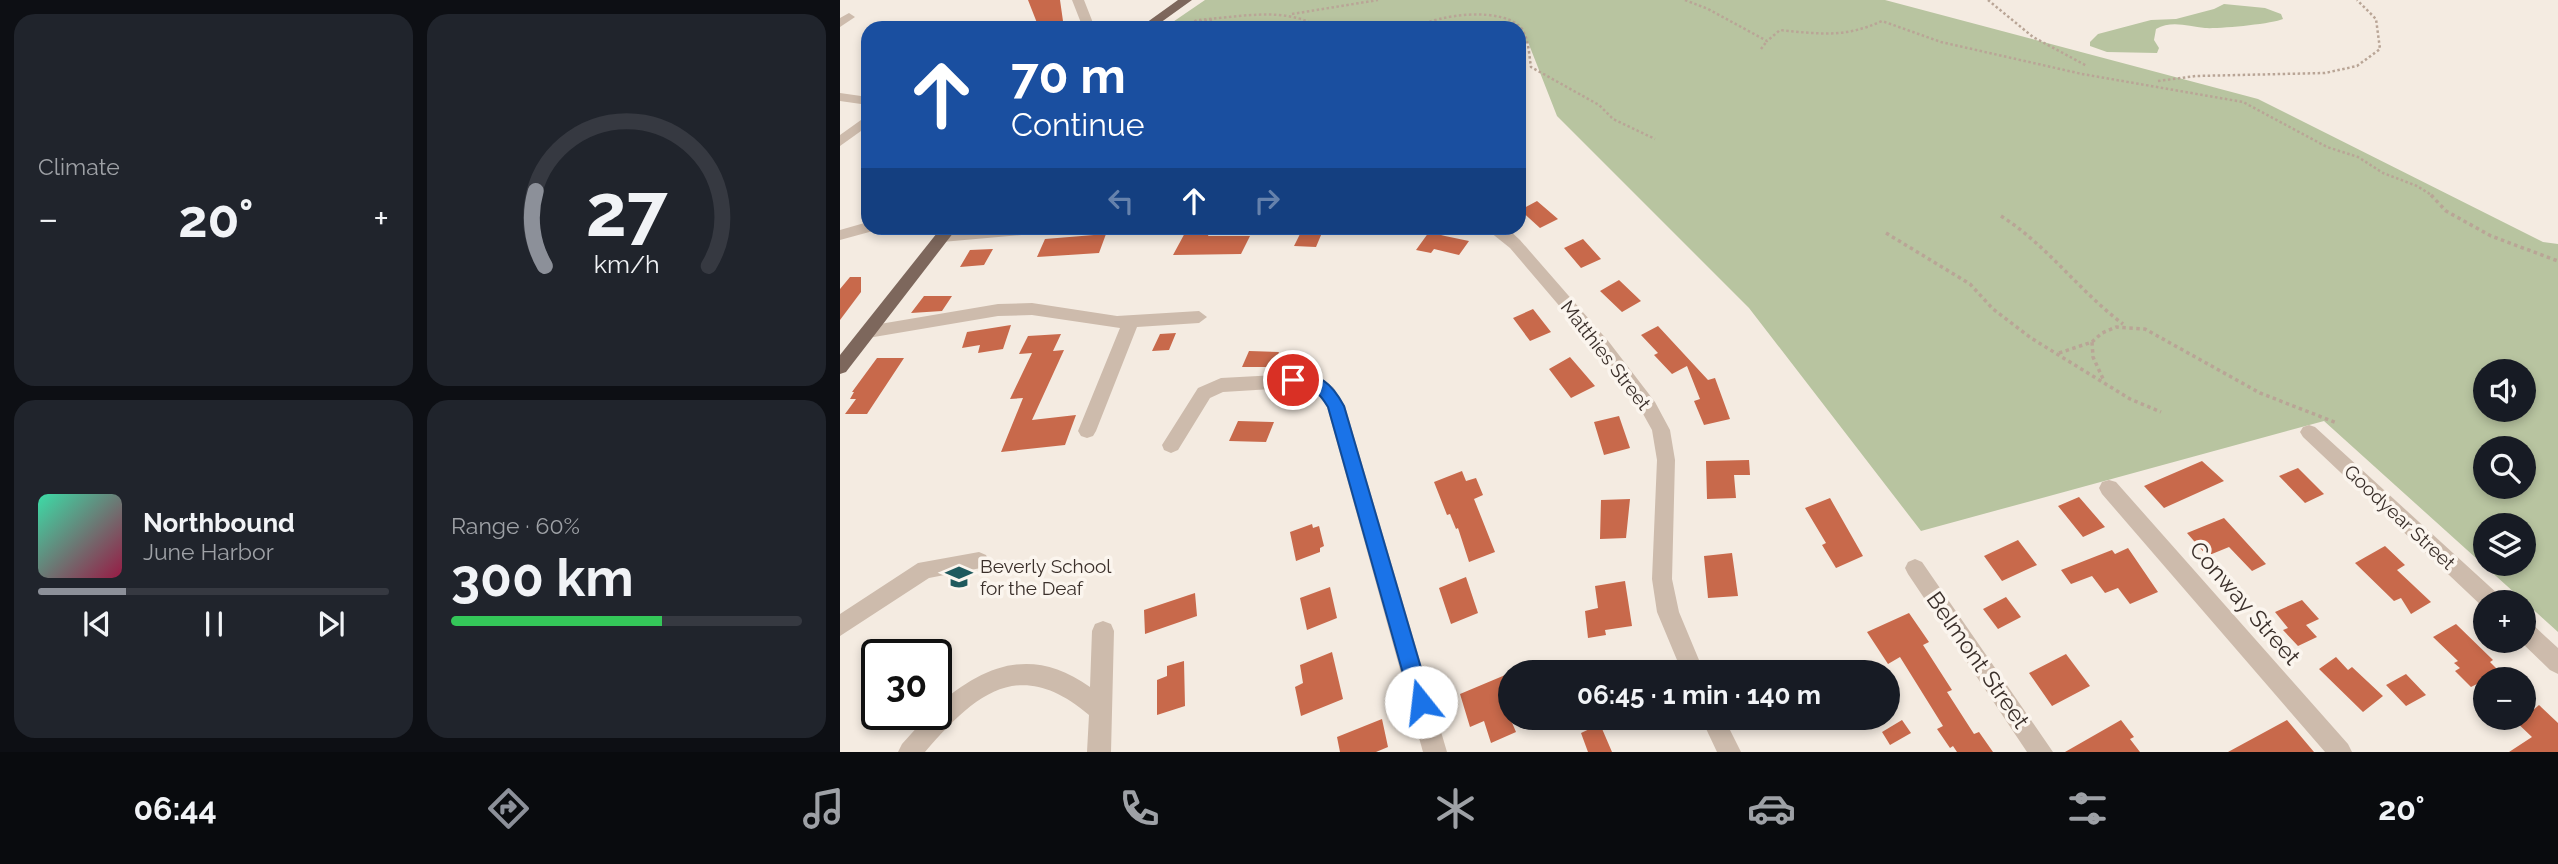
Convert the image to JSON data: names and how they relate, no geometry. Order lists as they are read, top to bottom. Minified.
{"streets":{"street":["Matthies Street","Goodyear Street","Conway Street","Belmont Street"]},"places":{"school or university":["Beverly School for the Deaf"]},"page":{"tile":["Climate",["Range · 60%","300 km"]],"turn":["70 m","Continue"],"heat":["−","20°","+"],"map_buttons":["+","−"],"song":["Northbound","June Harbor"],"limit":"30","trip":"06:45 · 1 min · 140 m","tabs":["06:44","20°"],"gauge":["27","km/h"]}}
